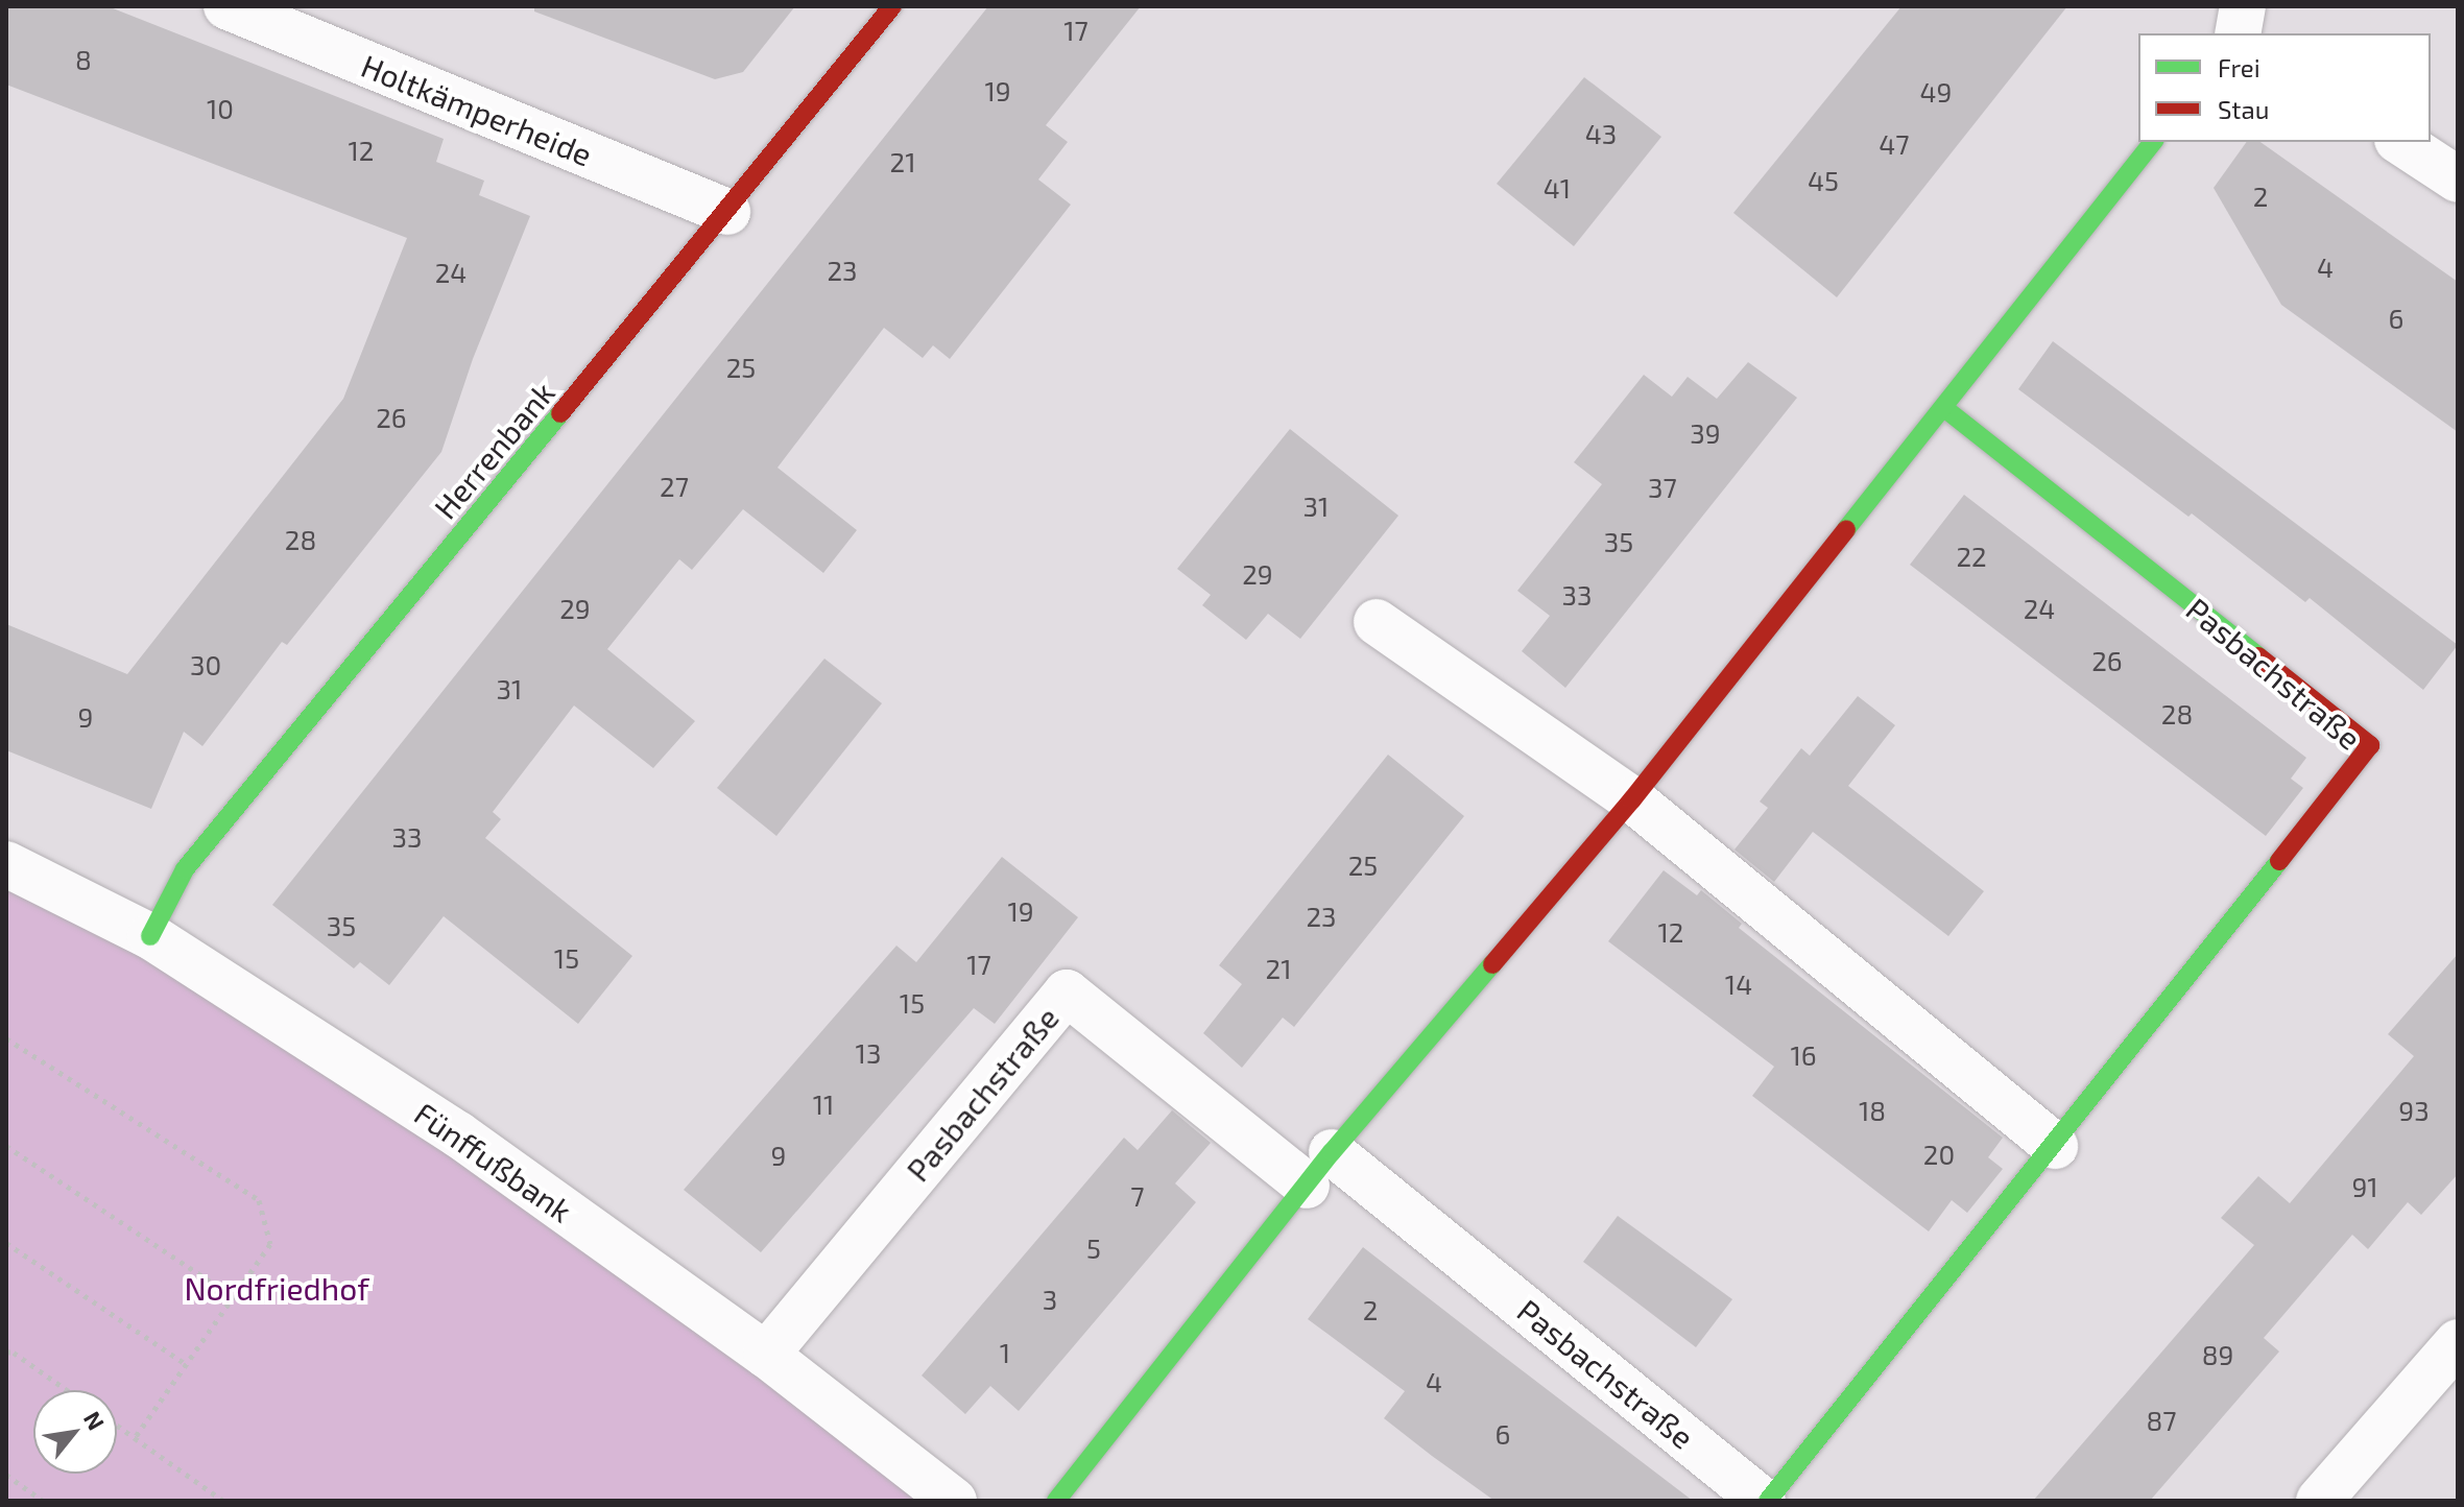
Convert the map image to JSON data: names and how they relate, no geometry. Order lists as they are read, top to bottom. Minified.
{"streets":{"street":["Holtkämperheide","Herrenbank","Pasbachstraße","Fünffußbank"]},"crossings":[["Holtkämperheide","Herrenbank"],["Herrenbank","Fünffußbank"],["Pasbachstraße","Fünffußbank"]],"parks":["Nordfriedhof"],"house_numbers":["17","8","19","49","10","43","47","12","21","45","41","2","4","23","24","6","25","26","39","27","37","31","28","35","22","29","33","29","24","26","30","31","28","9","33","25","19","23","35","12","15","17","21","14","15","13","16","11","18","93","20","9","91","7","5","3","2","1","89","4","87","6"],"legend":["Frei","Stau"],"north":"top right"}
